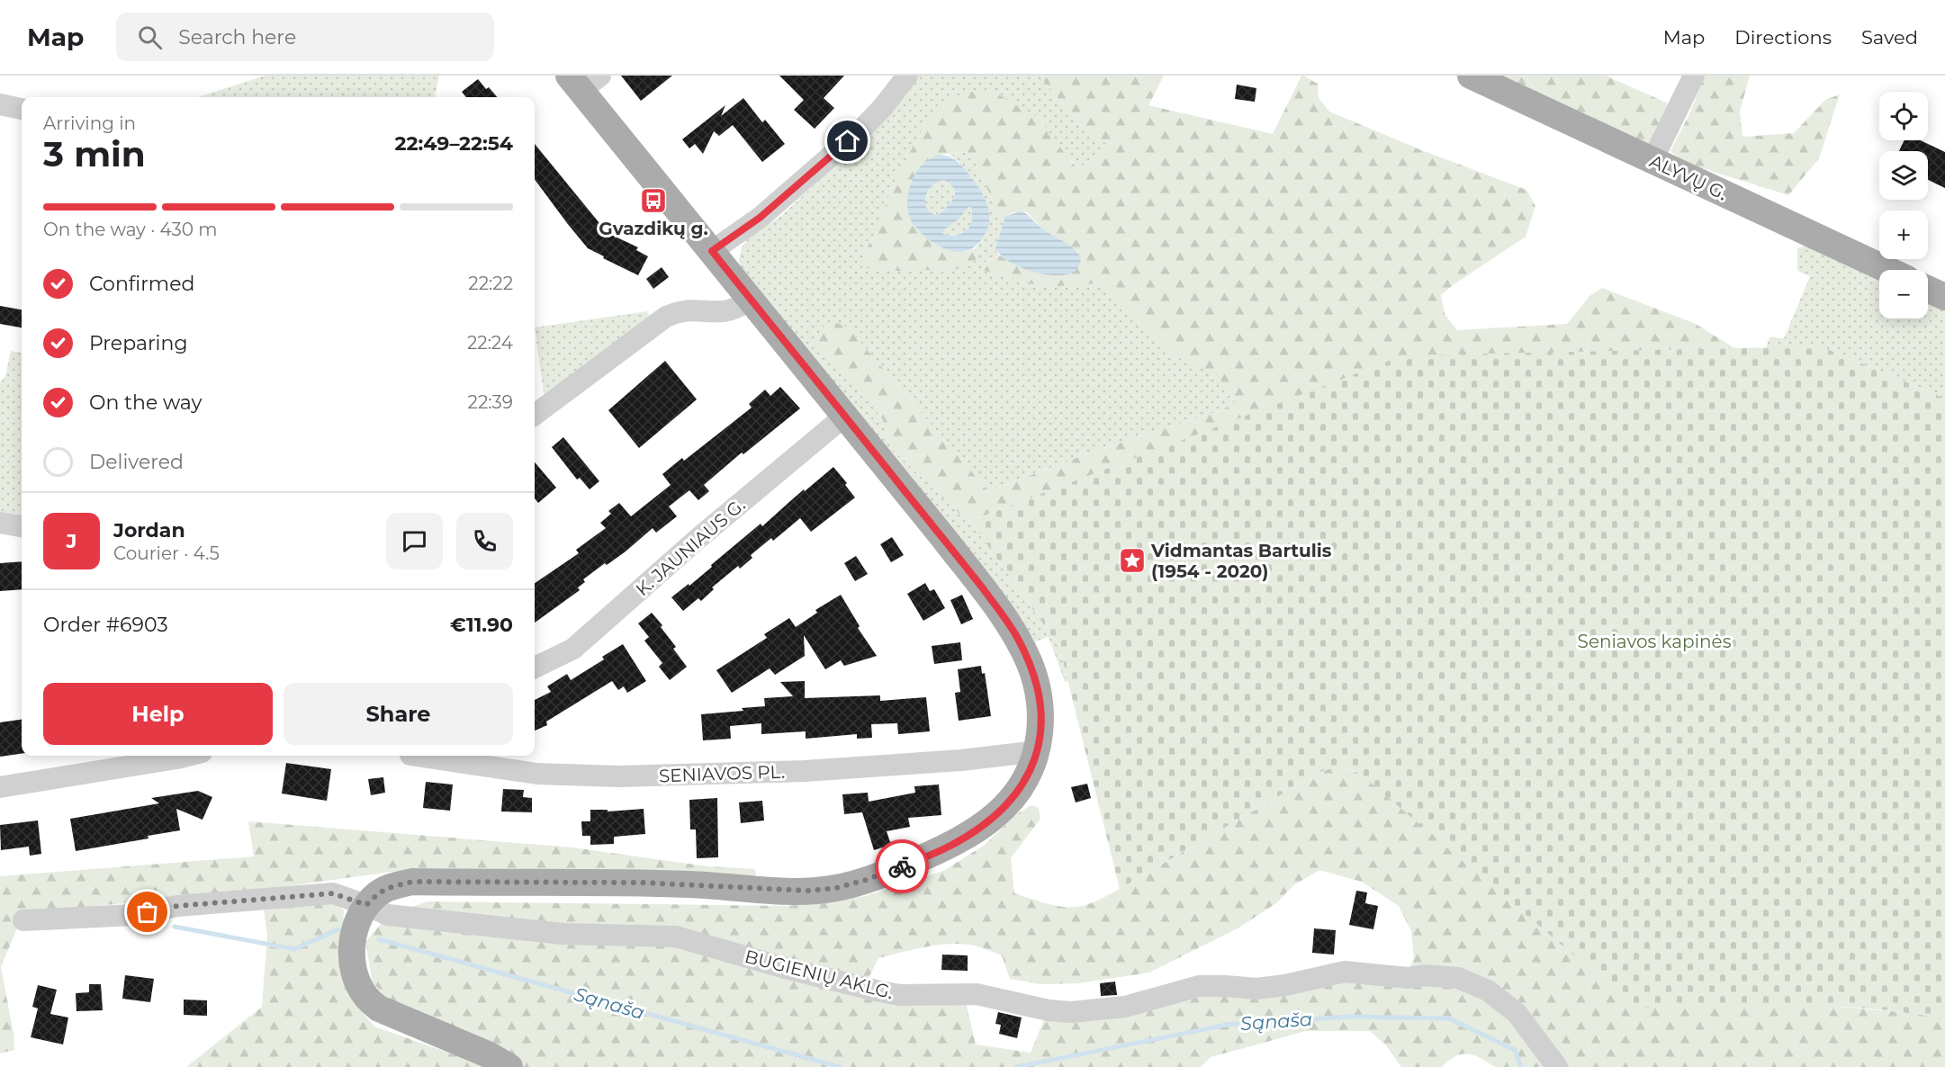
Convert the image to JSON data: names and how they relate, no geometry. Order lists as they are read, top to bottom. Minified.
{"streets":{"main road":["ALYVŲ G."],"street":["K. JAUNIAUS G.","SENIAVOS PL.","BUGIENIŲ AKLG."]},"water":["Sąnaša"],"parks":["Seniavos kapinės"],"places":{"bus stop":["Gvazdikų g."],"place":["Vidmantas Bartulis (1954 - 2020)"]},"page":{"header":"Map","search":"Search here","nav":["Map","Directions","Saved"],"map_buttons":["+","−"],"heading":["3 min","Arriving in","22:49–22:54"],"panel":["Jordan","Courier · 4.5","Order #6903","€11.90"],"bar":"On the way · 430 m","list":[["Confirmed","22:22"],["Preparing","22:24"],["On the way","22:39"],"Delivered"],"round":"J","buttons":["Help","Share"]}}
